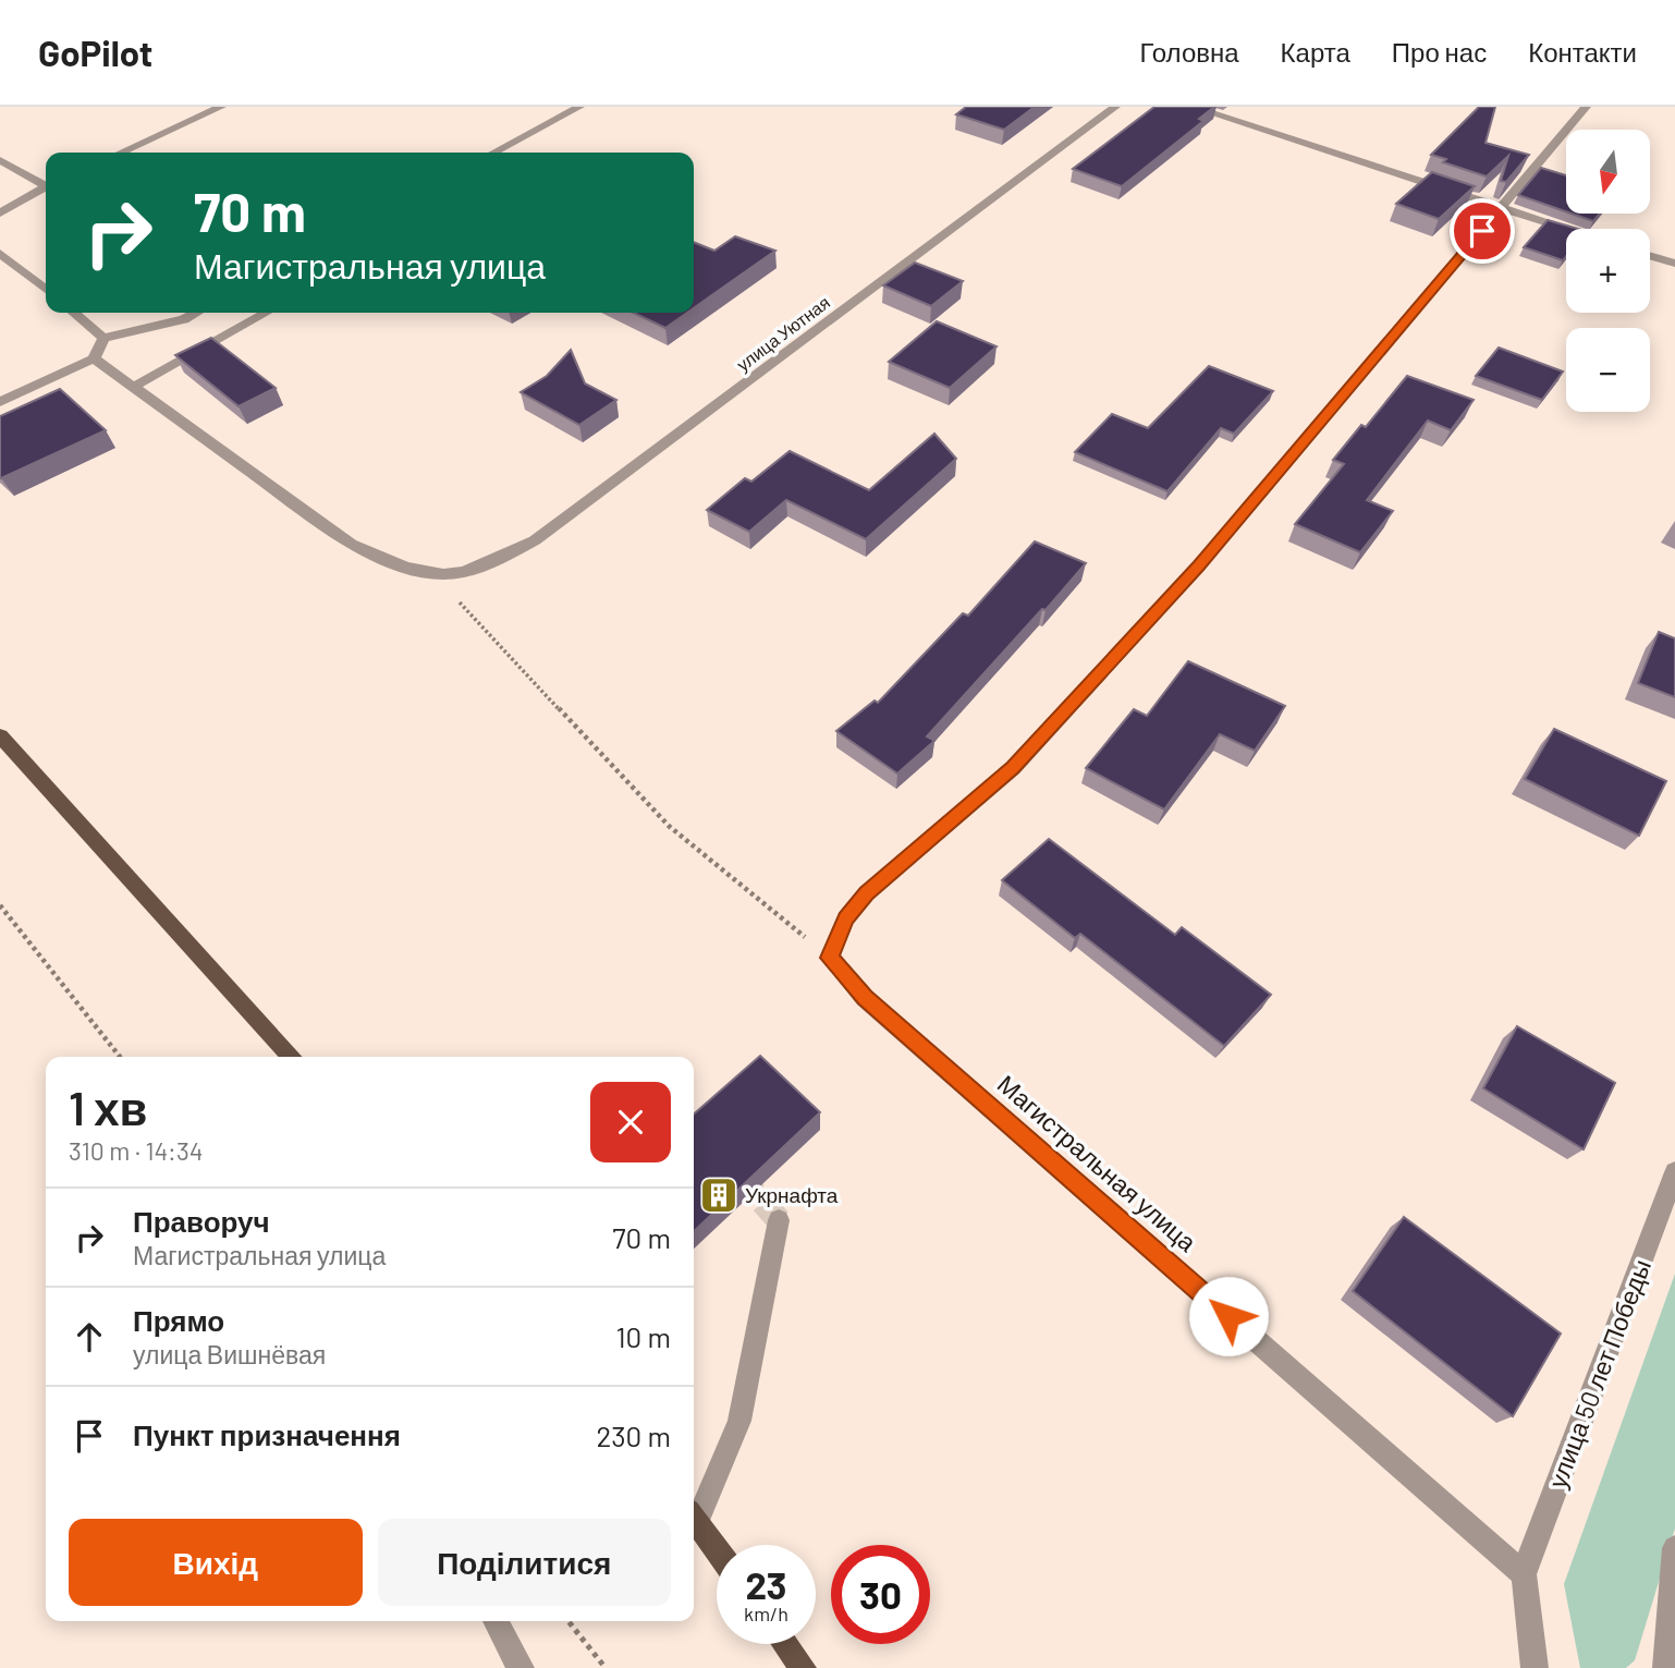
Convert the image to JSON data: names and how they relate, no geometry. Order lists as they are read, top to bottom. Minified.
{"streets":{"street":["улица Уютная","Магистральная улица","улица 50 лет Победы"]},"crossings":[["Магистральная улица","улица 50 лет Победы"]],"places":{"building":["Укрнафта"]},"north":"bottom","page":{"header":"GoPilot","nav":["Головна","Карта","Про нас","Контакти"],"map_buttons":["+","−"],"turn":["70 m","Магистральная улица"],"heading":["1 хв","310 m · 14:34"],"list":[{"name":"Праворуч","note":"Магистральная улица","value":"70 m"},{"name":"Прямо","note":"улица Вишнёвая","value":"10 m"},{"name":"Пункт призначення","value":"230 m"}],"buttons":["Вихід","Поділитися"],"speed":"23 km/h","limit":"30"}}
